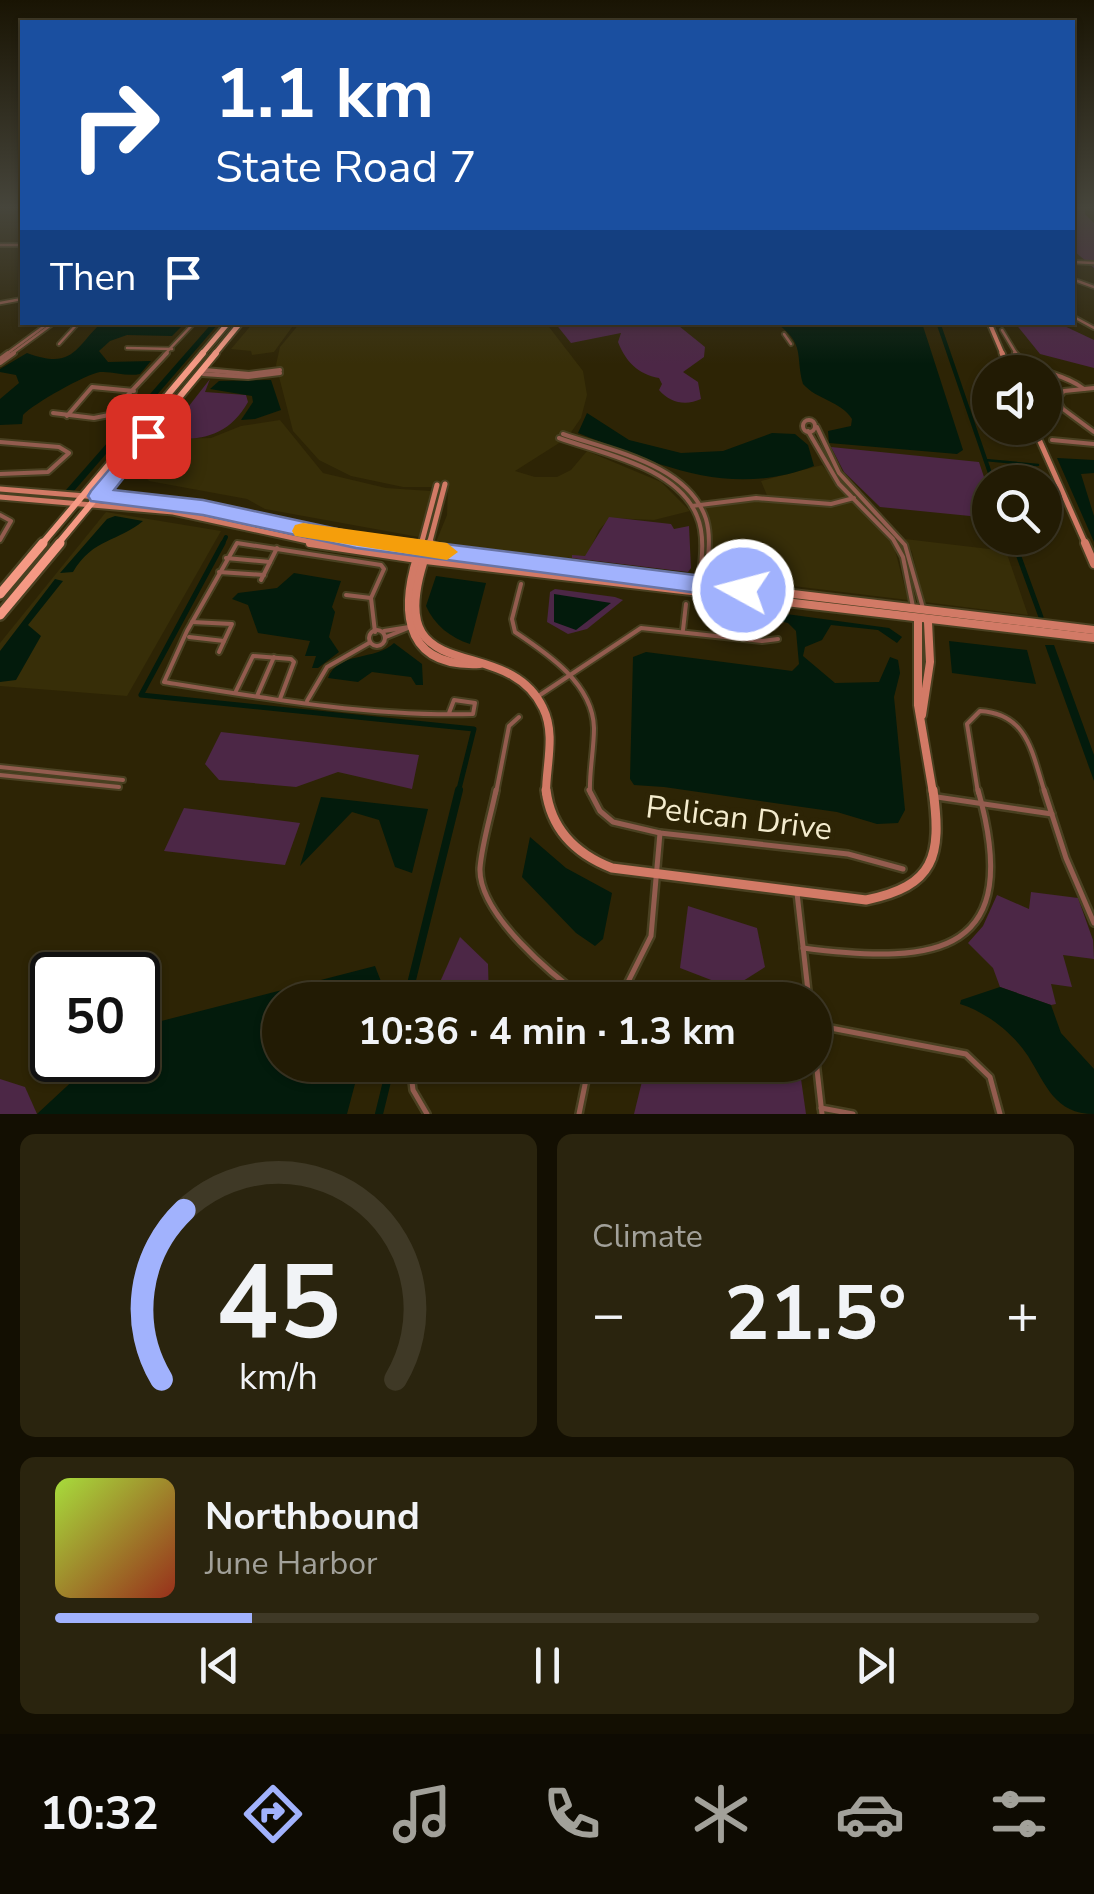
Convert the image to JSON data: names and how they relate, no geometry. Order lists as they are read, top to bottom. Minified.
{"streets":{"street":["Pelican Drive"]},"page":{"turn":["1.1 km","State Road 7"],"then":"Then","limit":"50","trip":"10:36 · 4 min · 1.3 km","tile":"Climate","heat":["−","21.5°","+"],"song":["Northbound","June Harbor"],"tabs":"10:32","gauge":["45","km/h"]}}
